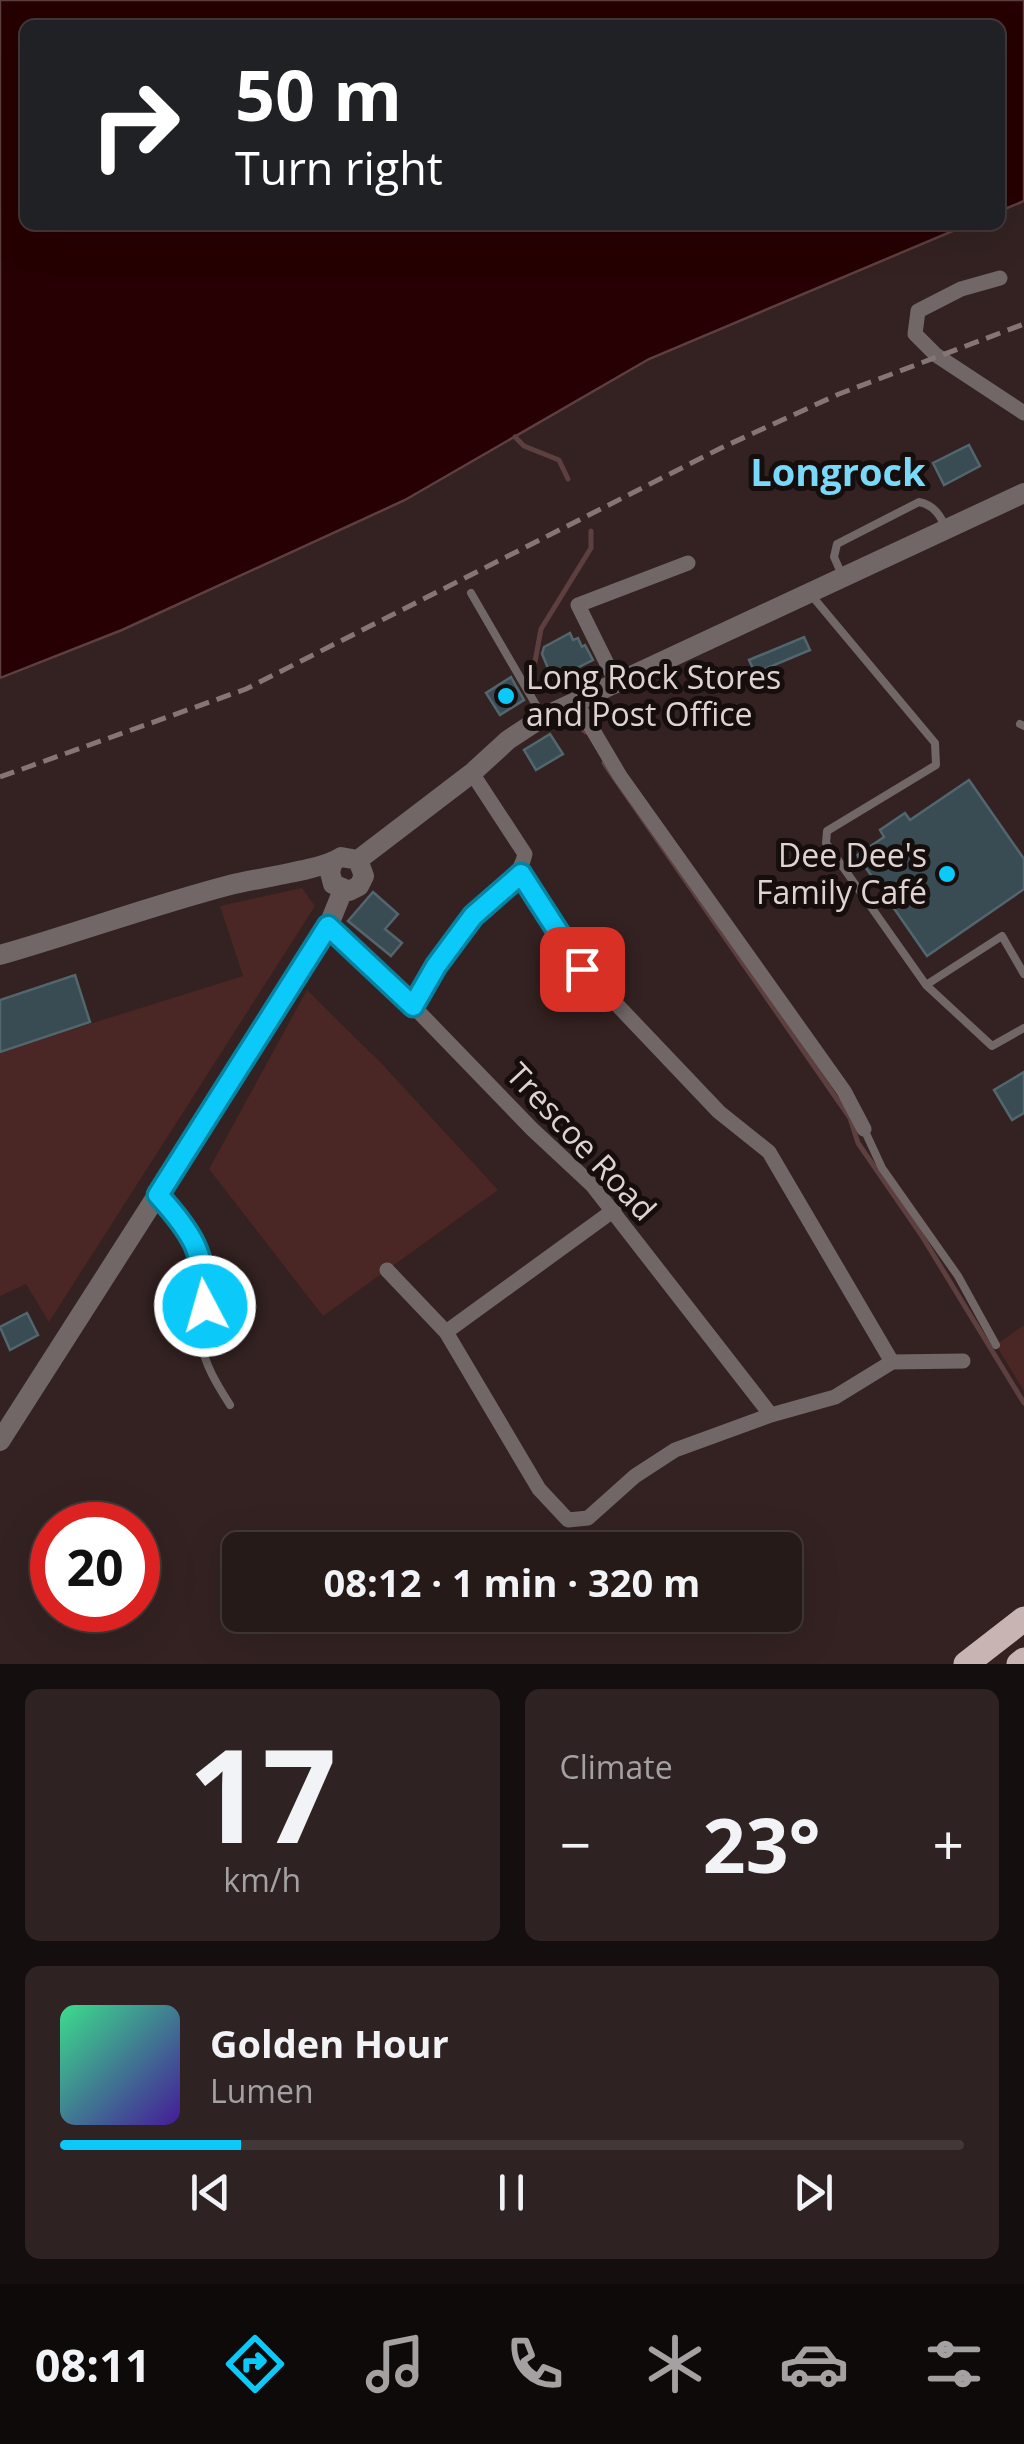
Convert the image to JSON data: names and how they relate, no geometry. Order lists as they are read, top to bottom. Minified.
{"streets":{"street":["Trescoe Road"]},"districts":["Longrock"],"places":["Long Rock Stores and Post Office","Dee Dee's Family Café"],"page":{"turn":["50 m","Turn right"],"limit":"20","trip":"08:12 · 1 min · 320 m","tile":[["17","km/h"],"Climate"],"heat":["−","23°","+"],"song":["Golden Hour","Lumen"],"tabs":"08:11"}}
